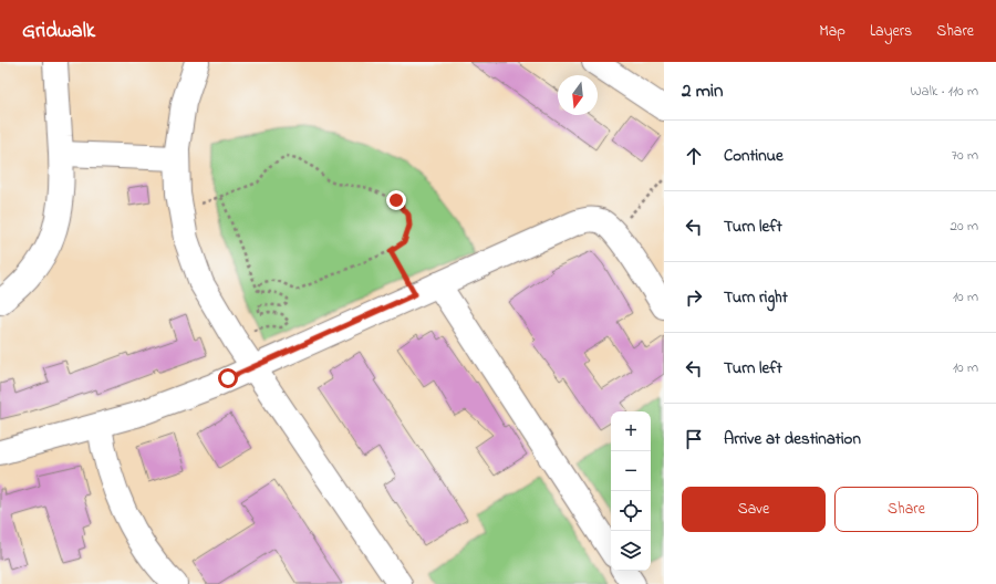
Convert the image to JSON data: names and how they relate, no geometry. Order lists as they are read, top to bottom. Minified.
{"north":"bottom","page":{"header":"Gridwalk","nav":["Map","Layers","Share"],"heading":["2 min","Walk · 110 m"],"list":[["Continue","70 m"],["Turn left","20 m"],["Turn right","10 m"],["Turn left","10 m"],"Arrive at destination"],"map_buttons":["+","−"],"buttons":["Save","Share"]}}
